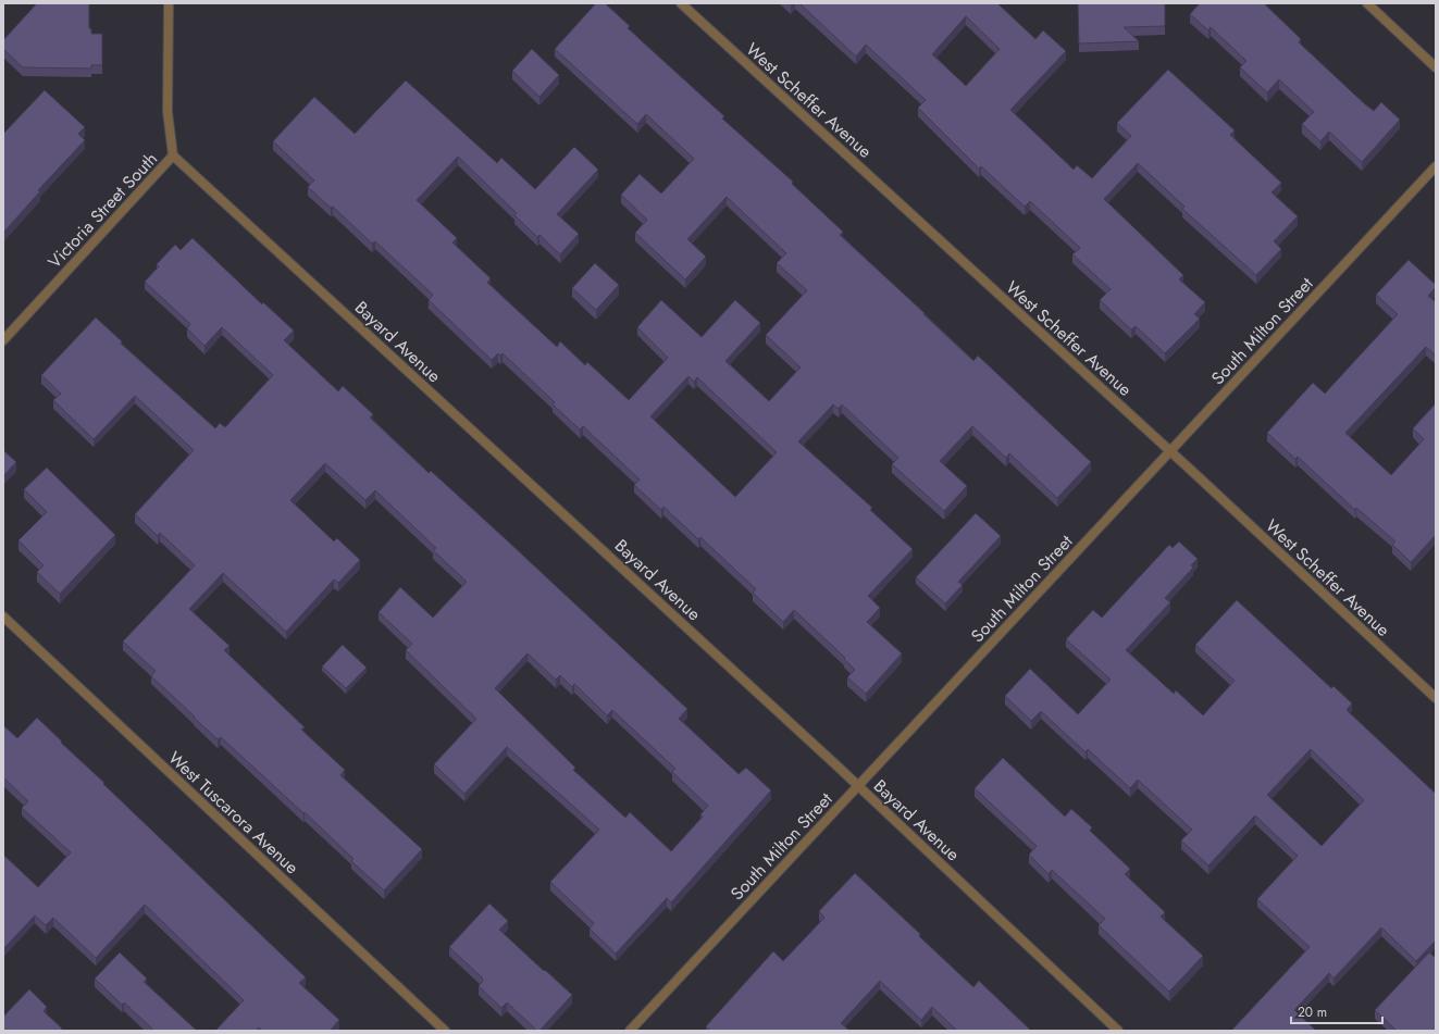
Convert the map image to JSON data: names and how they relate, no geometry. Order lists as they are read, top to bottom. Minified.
{"streets":{"street":["West Scheffer Avenue","Victoria Street South","South Milton Street","Bayard Avenue","West Tuscarora Avenue"]},"crossings":[["West Scheffer Avenue","South Milton Street"],["Victoria Street South","Bayard Avenue"],["South Milton Street","Bayard Avenue"]],"scale_bar":"20 m"}
